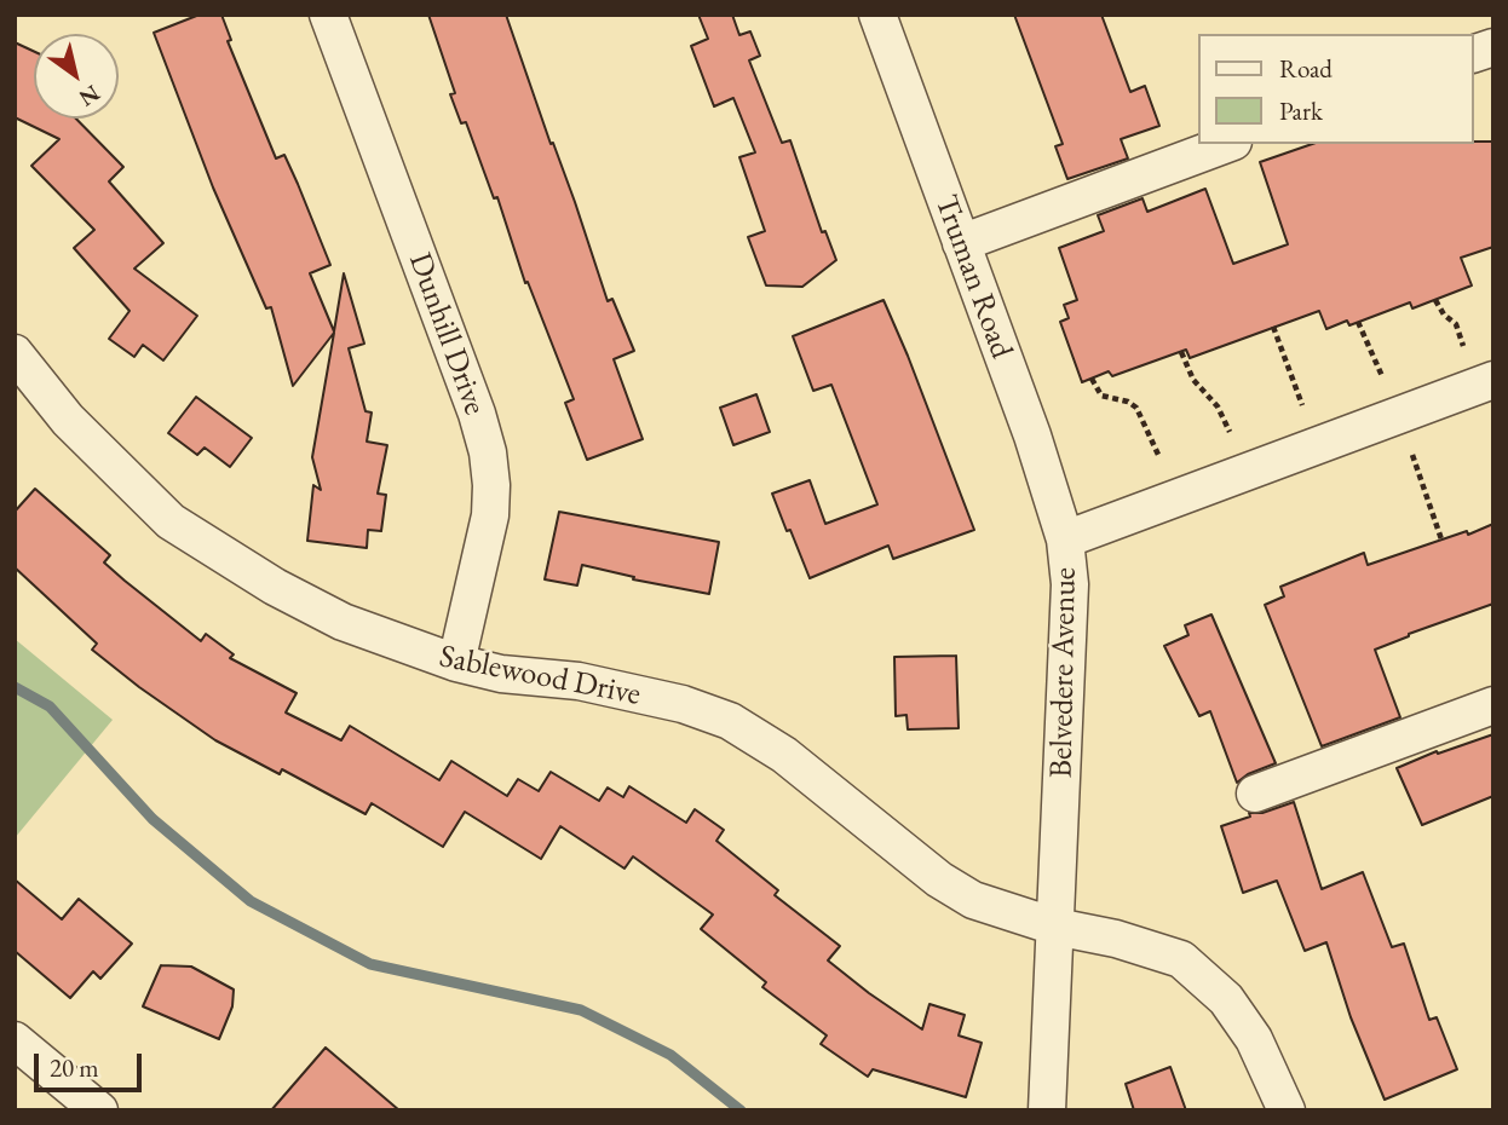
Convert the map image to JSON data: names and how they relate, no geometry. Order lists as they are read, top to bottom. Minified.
{"streets":{"street":["Truman Road","Dunhill Drive","Belvedere Avenue","Sablewood Drive"]},"crossings":[["Truman Road","Belvedere Avenue"],["Dunhill Drive","Sablewood Drive"],["Belvedere Avenue","Sablewood Drive"]],"legend":["Road","Park"],"scale_bar":"20 m","north":"bottom right"}
